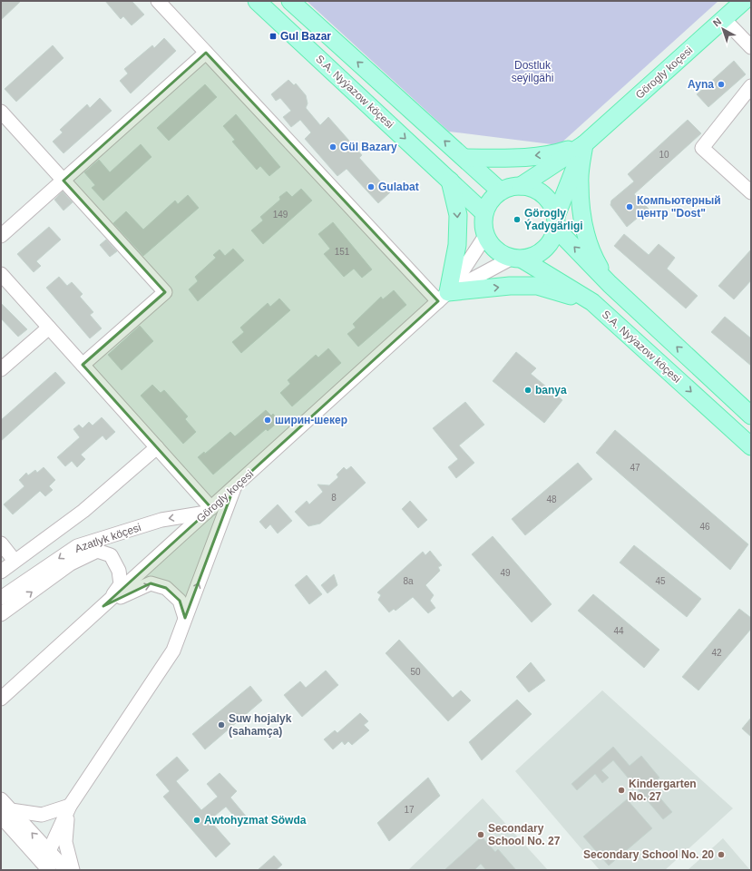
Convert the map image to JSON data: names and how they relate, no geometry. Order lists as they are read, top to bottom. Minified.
{"streets":{"main road":["Görogly koçesi","S.A. Nyýazow köçesi"],"street":["Azatlyk köçesi"]},"crossings":[["Görogly koçesi","S.A. Nyýazow köçesi"],["Görogly koçesi","Azatlyk köçesi"]],"parks":["Dostluk seýilgähi"],"places":{"transit":["Gul Bazar"],"other":["Ayna","Gül Bazary","Gulabat","Компьютерный центр \"Dost\"","Görogly Ýadygärligi","banya","ширин-шекер","Suw hojalyk (sahamça)","Kindergarten No. 27","Awtohyzmat Söwda","Secondary School No. 27","Secondary School No. 20"]},"house_numbers":["10","149","151","47","8","48","46","49","8a","45","44","42","50","17"],"north":"top left"}
